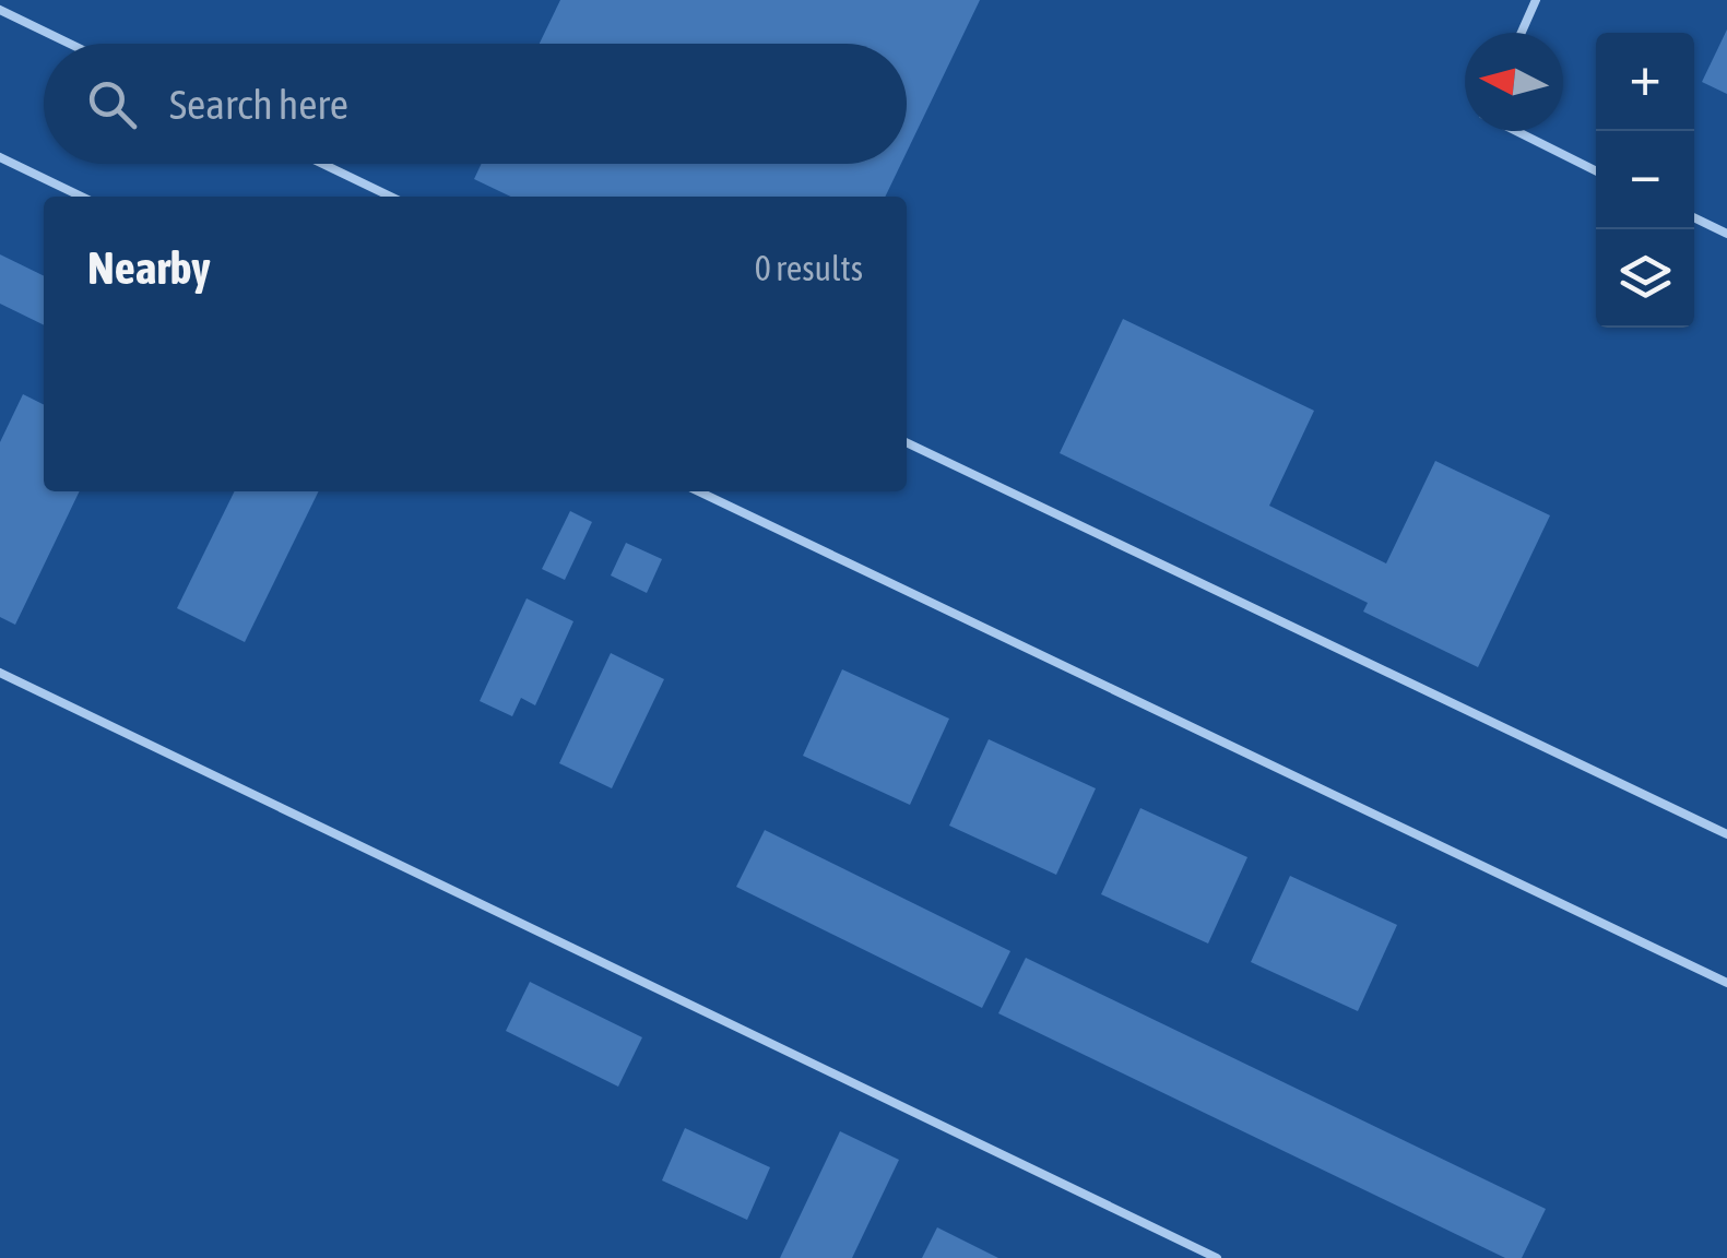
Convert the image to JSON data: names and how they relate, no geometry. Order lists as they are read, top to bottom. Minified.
{"north":"left","page":{"map_buttons":["+","−"],"search":"Search here","heading":["Nearby","0 results"]}}
